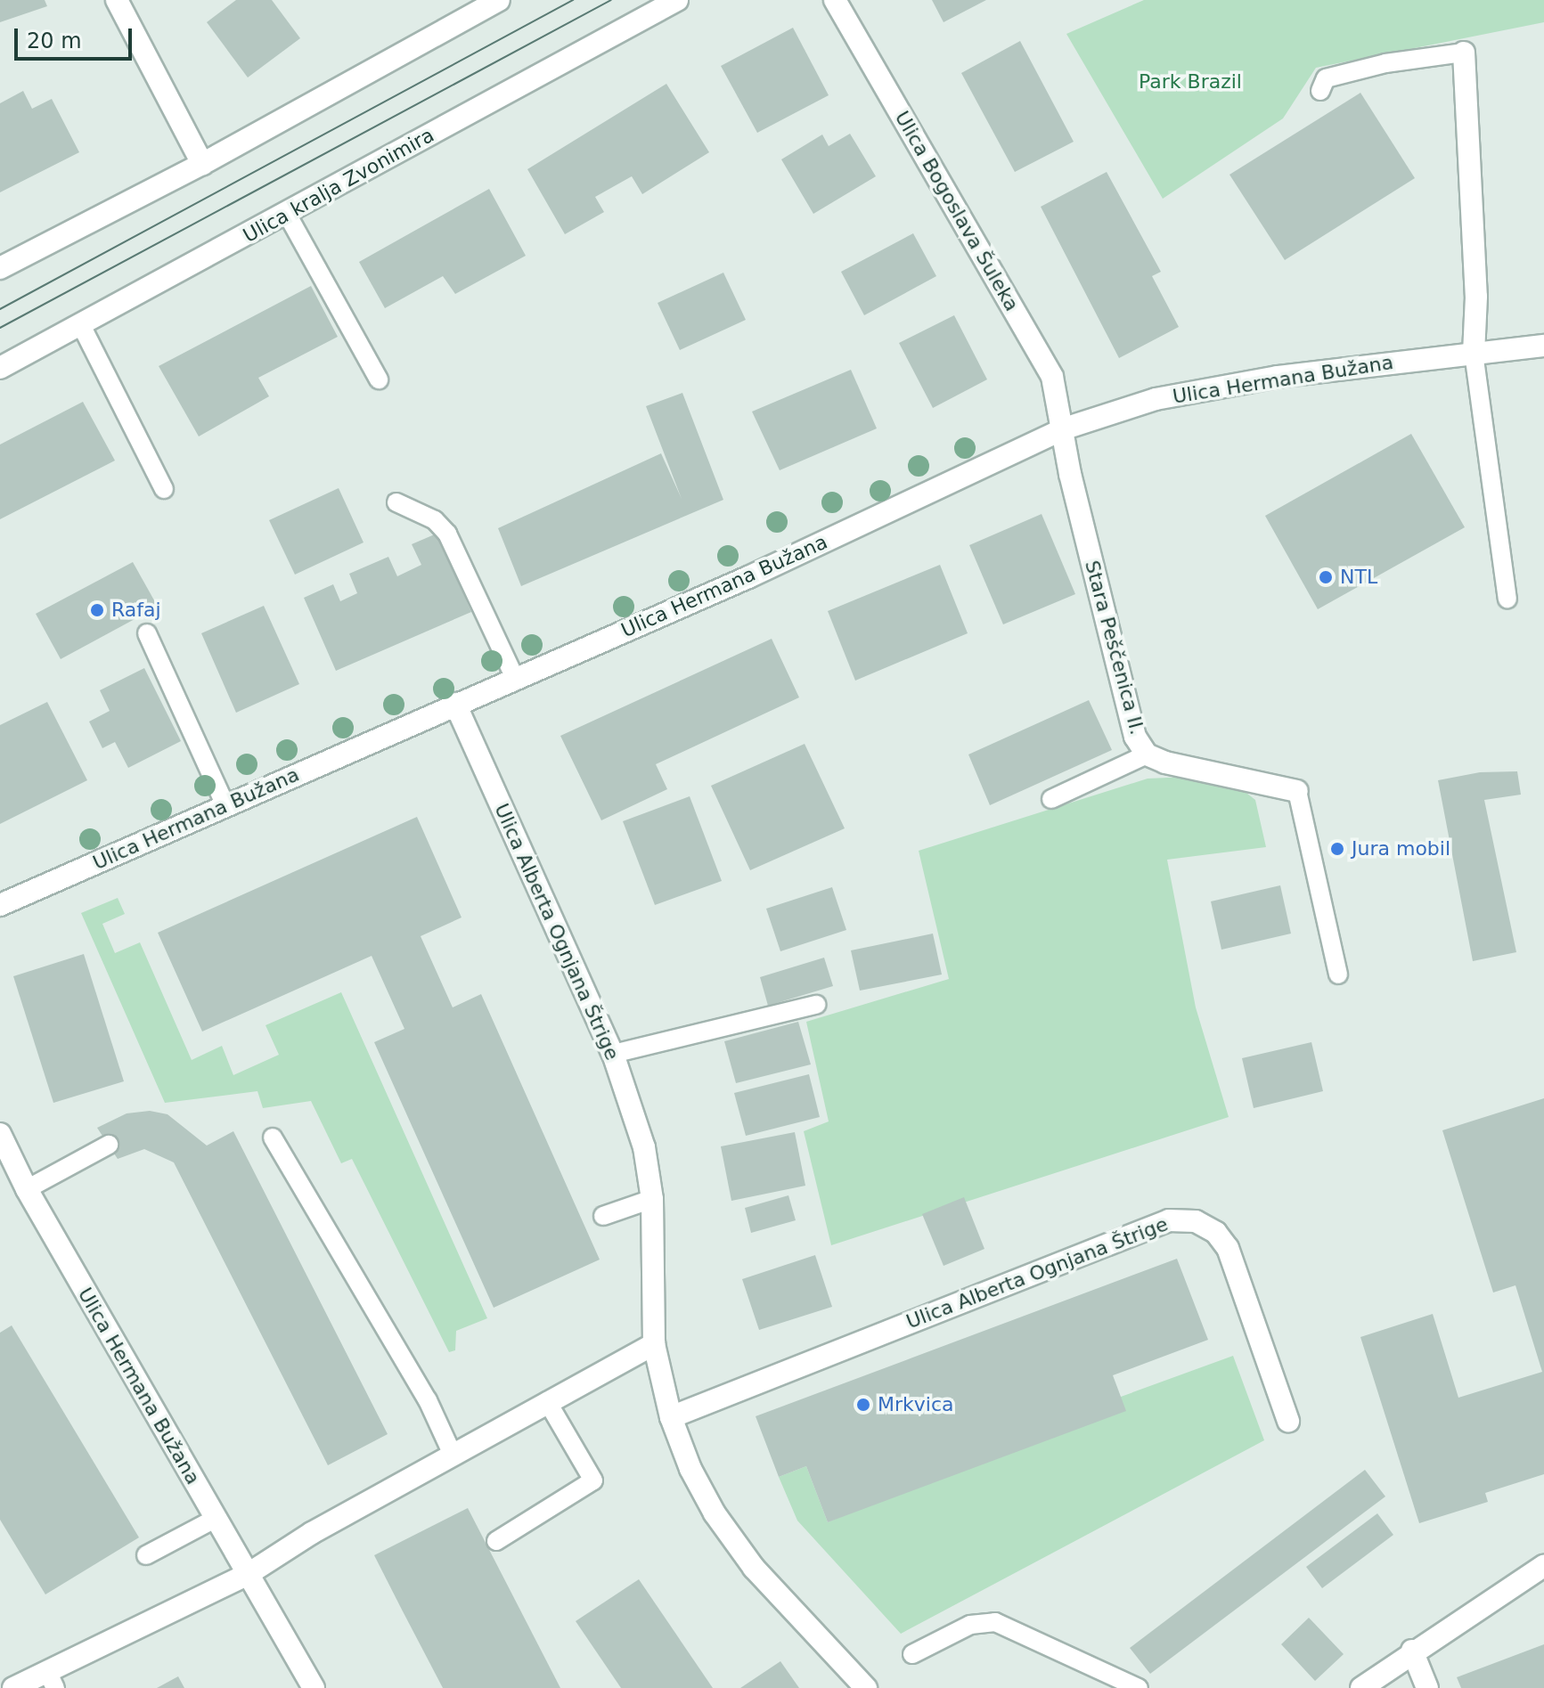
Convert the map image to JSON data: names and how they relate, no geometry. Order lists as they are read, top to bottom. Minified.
{"streets":{"street":["Ulica kralja Zvonimira","Ulica Bogoslava Šuleka","Ulica Hermana Bužana","Stara Peščenica II.","Ulica Alberta Ognjana Štrige"]},"crossings":[["Ulica Bogoslava Šuleka","Ulica Hermana Bužana"],["Ulica Bogoslava Šuleka","Stara Peščenica II."],["Ulica Hermana Bužana","Stara Peščenica II."],["Ulica Hermana Bužana","Ulica Alberta Ognjana Štrige"]],"parks":["Park Brazil"],"places":["NTL","Rafaj","Jura mobil","Mrkvica"],"scale_bar":"20 m"}
